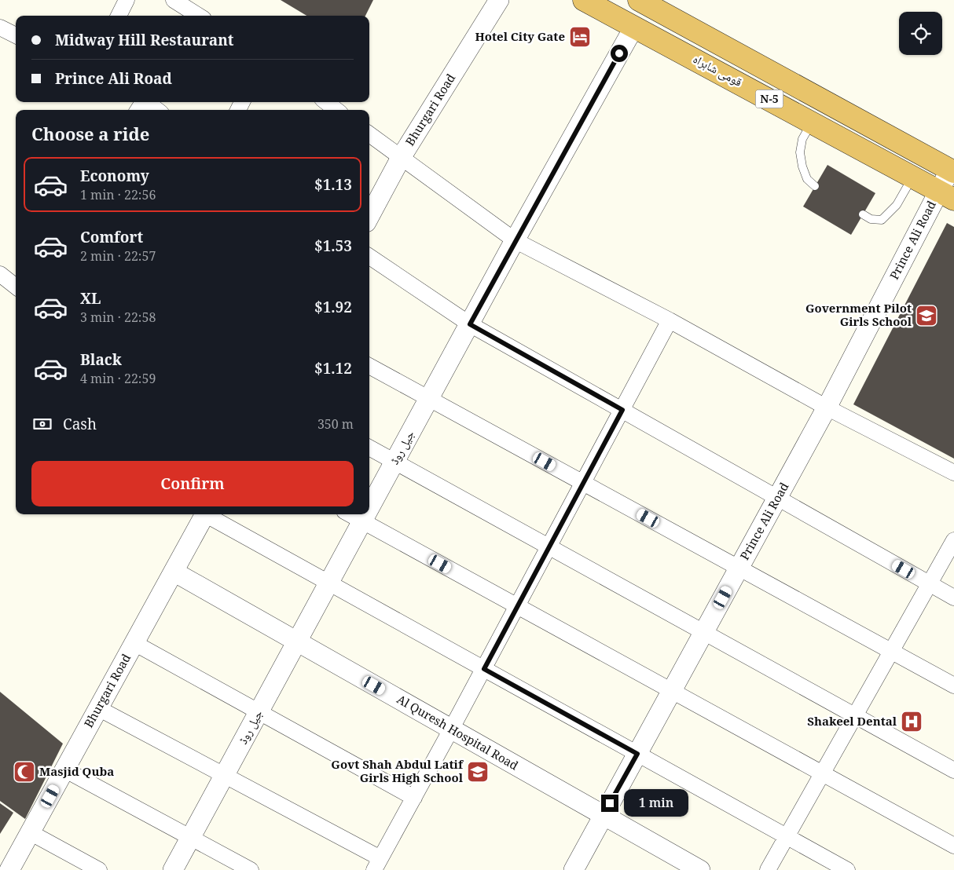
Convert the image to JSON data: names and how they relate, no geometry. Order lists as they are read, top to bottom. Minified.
{"streets":{"highway":["قومی شاہراہ","N-5"],"street":["Bhurgari Road","Prince Ali Road","جیل روڈ","Al Quresh Hospital Road"]},"crossings":[["قومی شاہراہ","Prince Ali Road"],["قومی شاہراہ","جیل روڈ"],["Bhurgari Road","Al Quresh Hospital Road"],["Prince Ali Road","Al Quresh Hospital Road"],["جیل روڈ","Al Quresh Hospital Road"]],"places":{"hotel":["Hotel City Gate"],"school or university":["Government Pilot Girls School","Govt Shah Abdul Latif Girls High School"],"hospital":["Shakeel Dental"],"mosque":["Masjid Quba"]},"page":{"banner":["Midway Hill Restaurant","Prince Ali Road"],"heading":"Choose a ride","list":[{"name":"Economy","note":"1 min · 22:56","value":"$1.13"},{"name":"Comfort","note":"2 min · 22:57","value":"$1.53"},{"name":"XL","note":"3 min · 22:58","value":"$1.92"},{"name":"Black","note":"4 min · 22:59","value":"$1.12"}],"pay":["Cash","350 m"],"buttons":"Confirm","bubble":"1 min"}}
